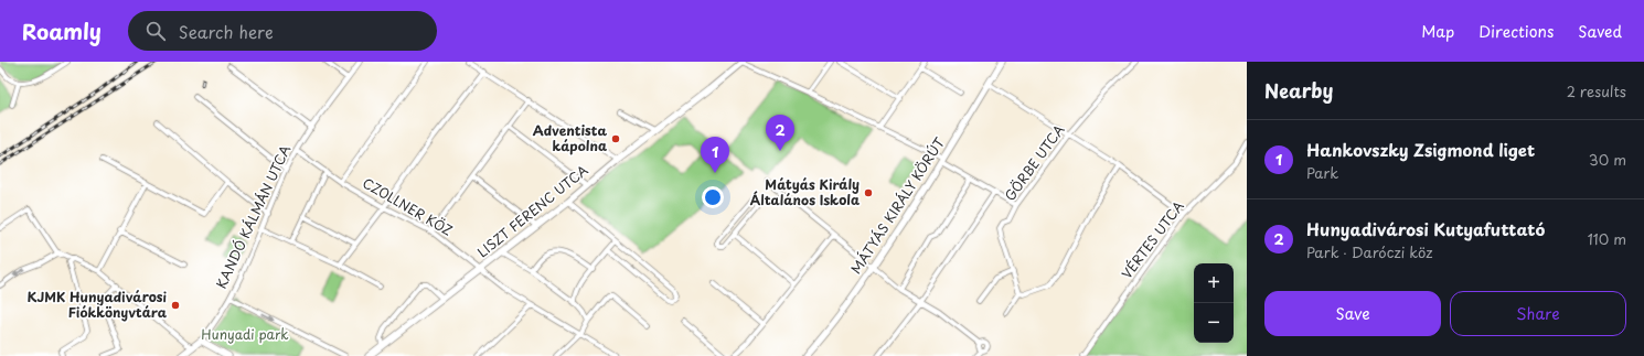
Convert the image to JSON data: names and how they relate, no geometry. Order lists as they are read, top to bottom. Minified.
{"streets":{"street":["GÖRBE UTCA","MÁTYÁS KIRÁLY KÖRÚT","CZOLLNER KÖZ","LISZT FERENC UTCA","KANDÓ KÁLMÁN UTCA","VÉRTES UTCA"]},"crossings":[["CZOLLNER KÖZ","LISZT FERENC UTCA"],["CZOLLNER KÖZ","KANDÓ KÁLMÁN UTCA"]],"parks":["Hunyadi park"],"places":["Adventista kápolna","Mátyás Király Általános Iskola","KJMK Hunyadivárosi Fiókkönyvtára"],"page":{"header":"Roamly","search":"Search here","nav":["Map","Directions","Saved"],"heading":["Nearby","2 results"],"pins":["2","1"],"list":[{"mark":"1","name":"Hankovszky Zsigmond liget","note":"Park","value":"30 m"},{"mark":"2","name":"Hunyadivárosi Kutyafuttató","note":"Park · Daróczi köz","value":"110 m"}],"map_buttons":["+","−"],"buttons":["Save","Share"]}}
